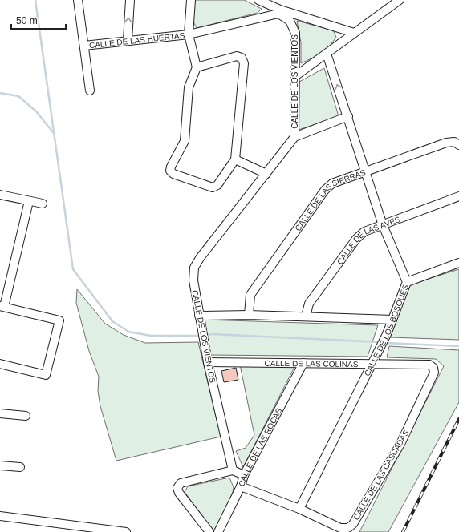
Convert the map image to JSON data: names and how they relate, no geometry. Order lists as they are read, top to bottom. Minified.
{"streets":{"street":["CALLE DE LAS HUERTAS","CALLE DE LOS VIENTOS","CALLE DE LAS SIERRAS","CALLE DE LAS AVES","CALLE DE LOS BOSQUES","CALLE DE LAS COLINAS","CALLE DE LAS ROCAS","CALLE DE LAS CASCADAS"]},"crossings":[["CALLE DE LAS HUERTAS","CALLE DE LOS VIENTOS"],["CALLE DE LOS VIENTOS","CALLE DE LOS BOSQUES"],["CALLE DE LOS VIENTOS","CALLE DE LAS COLINAS"],["CALLE DE LAS SIERRAS","CALLE DE LOS BOSQUES"],["CALLE DE LAS AVES","CALLE DE LOS BOSQUES"],["CALLE DE LOS BOSQUES","CALLE DE LAS COLINAS"],["CALLE DE LOS BOSQUES","CALLE DE LAS CASCADAS"],["CALLE DE LAS COLINAS","CALLE DE LAS ROCAS"],["CALLE DE LAS COLINAS","CALLE DE LAS CASCADAS"],["CALLE DE LAS ROCAS","CALLE DE LAS CASCADAS"]],"scale_bar":"50 m"}
